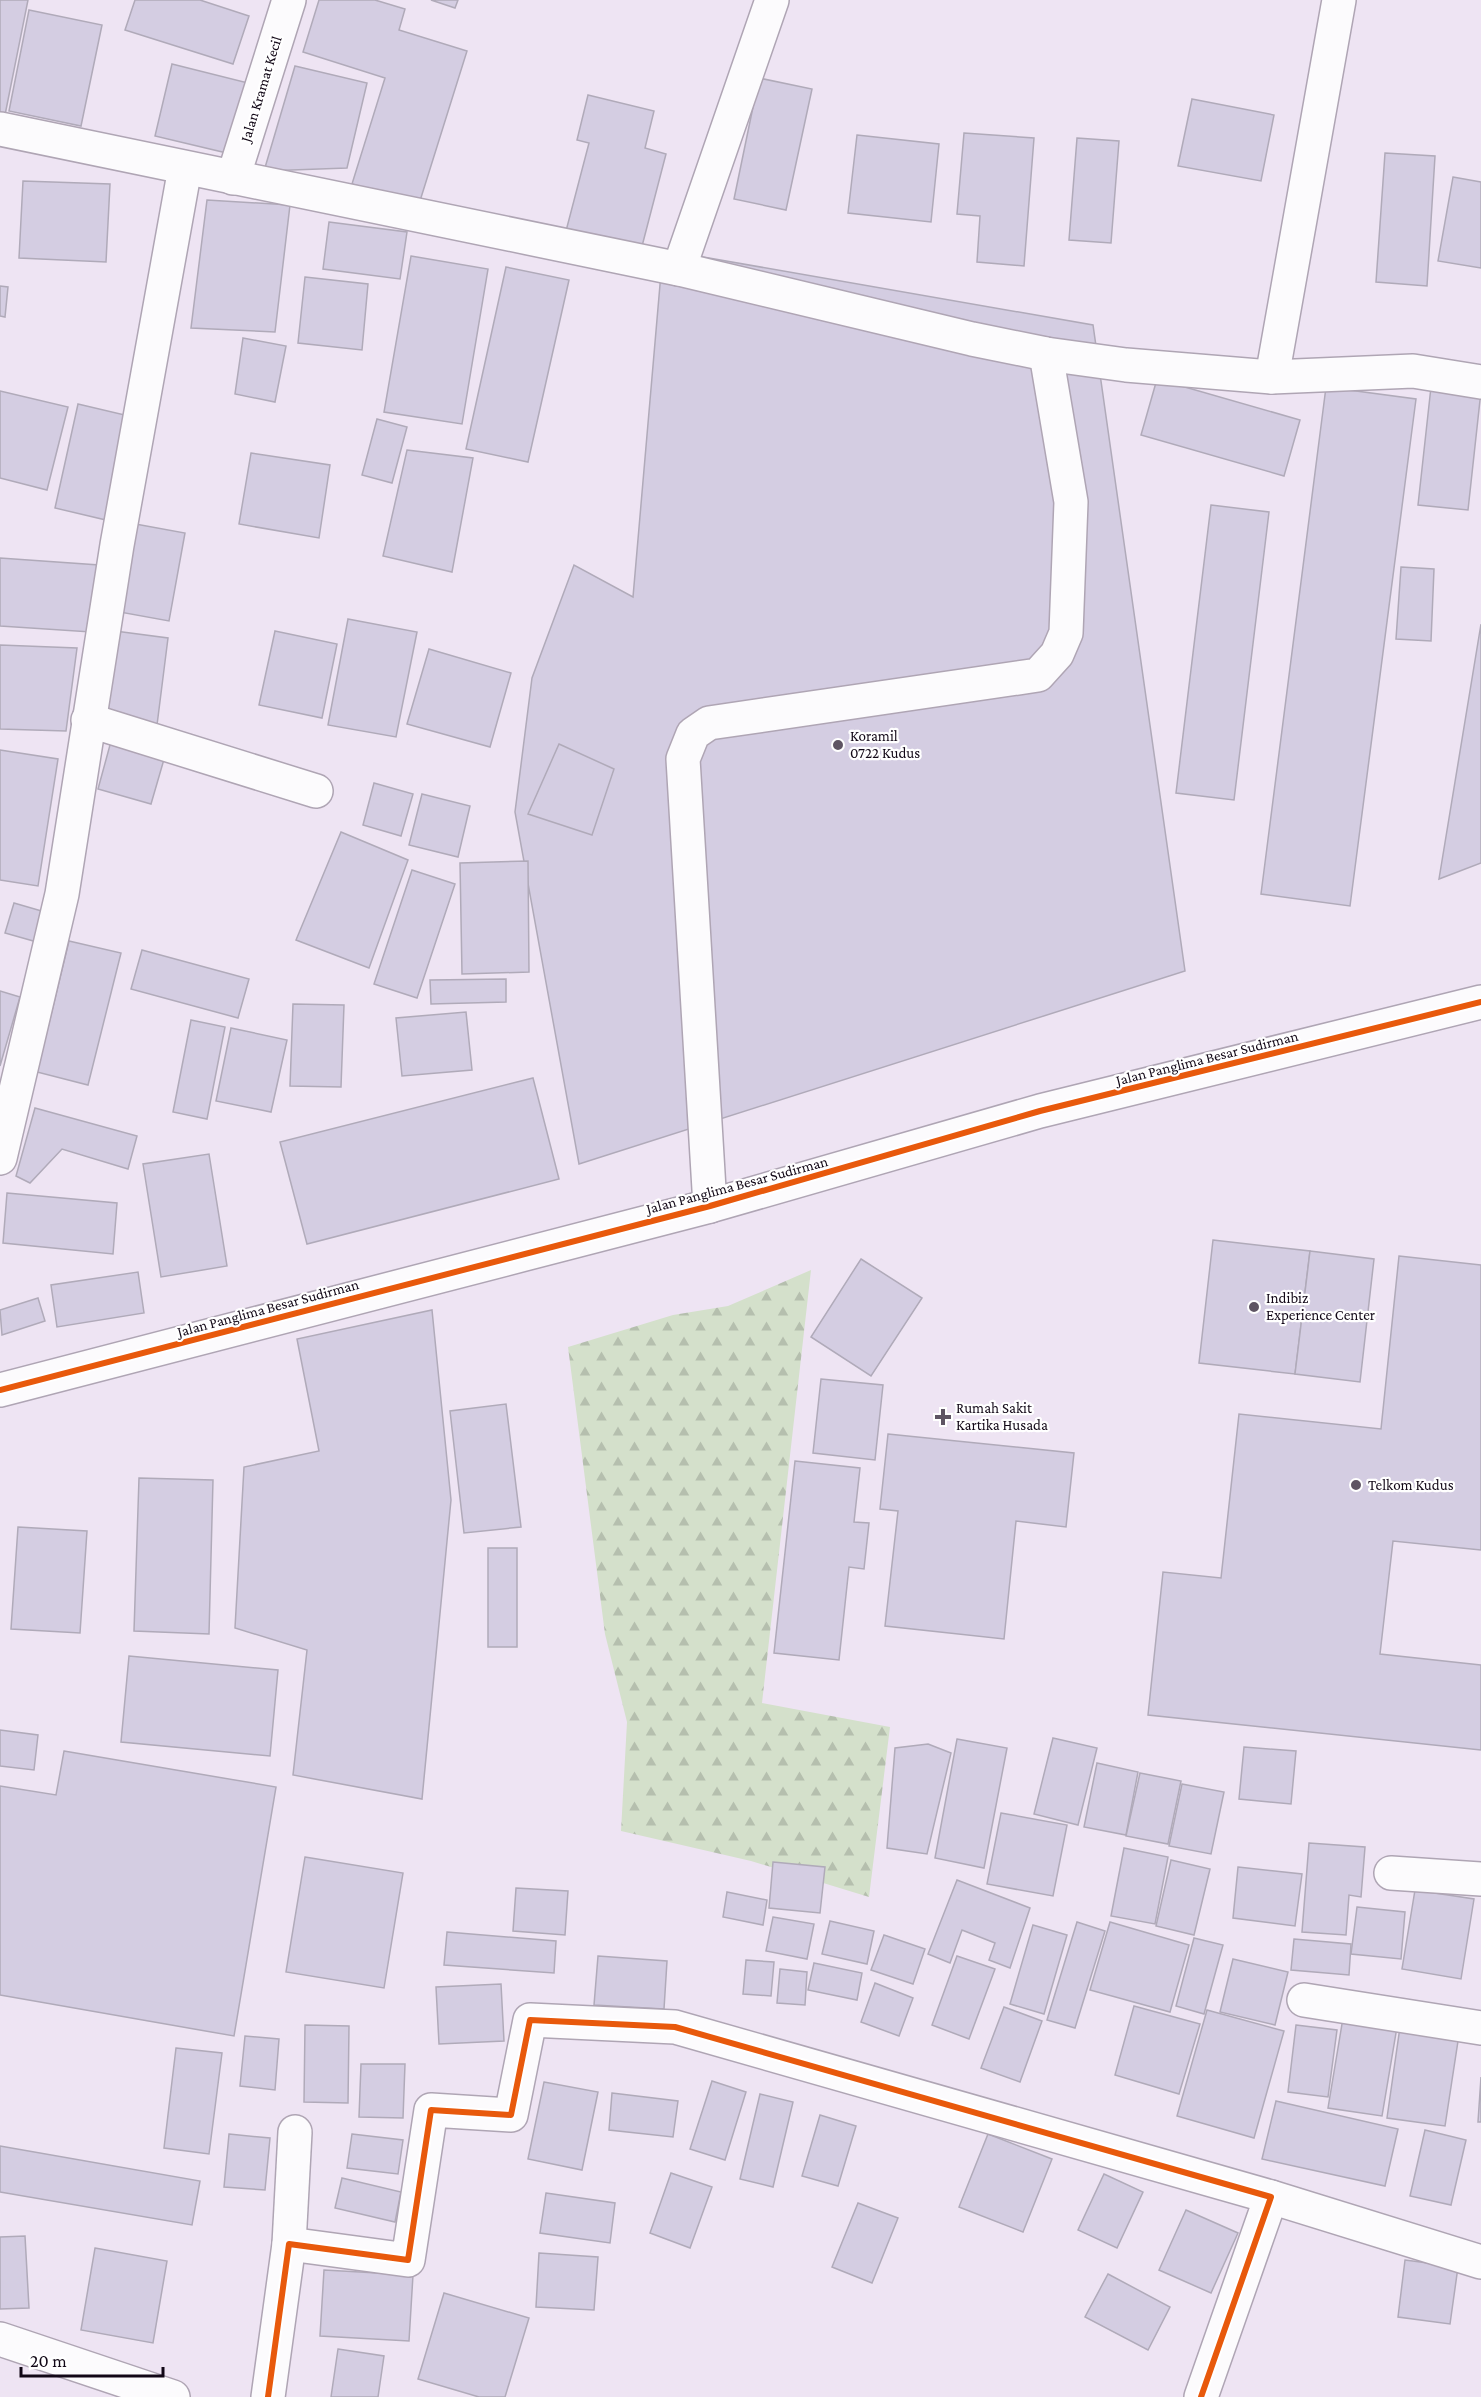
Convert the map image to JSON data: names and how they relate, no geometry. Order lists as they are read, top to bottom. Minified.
{"streets":{"street":["Jalan Kramat Kecil","Jalan Panglima Besar Sudirman"]},"places":{"other":["Koramil 0722 Kudus","Indibiz Experience Center","Telkom Kudus"],"health":["Rumah Sakit Kartika Husada"]},"scale_bar":"20 m"}
